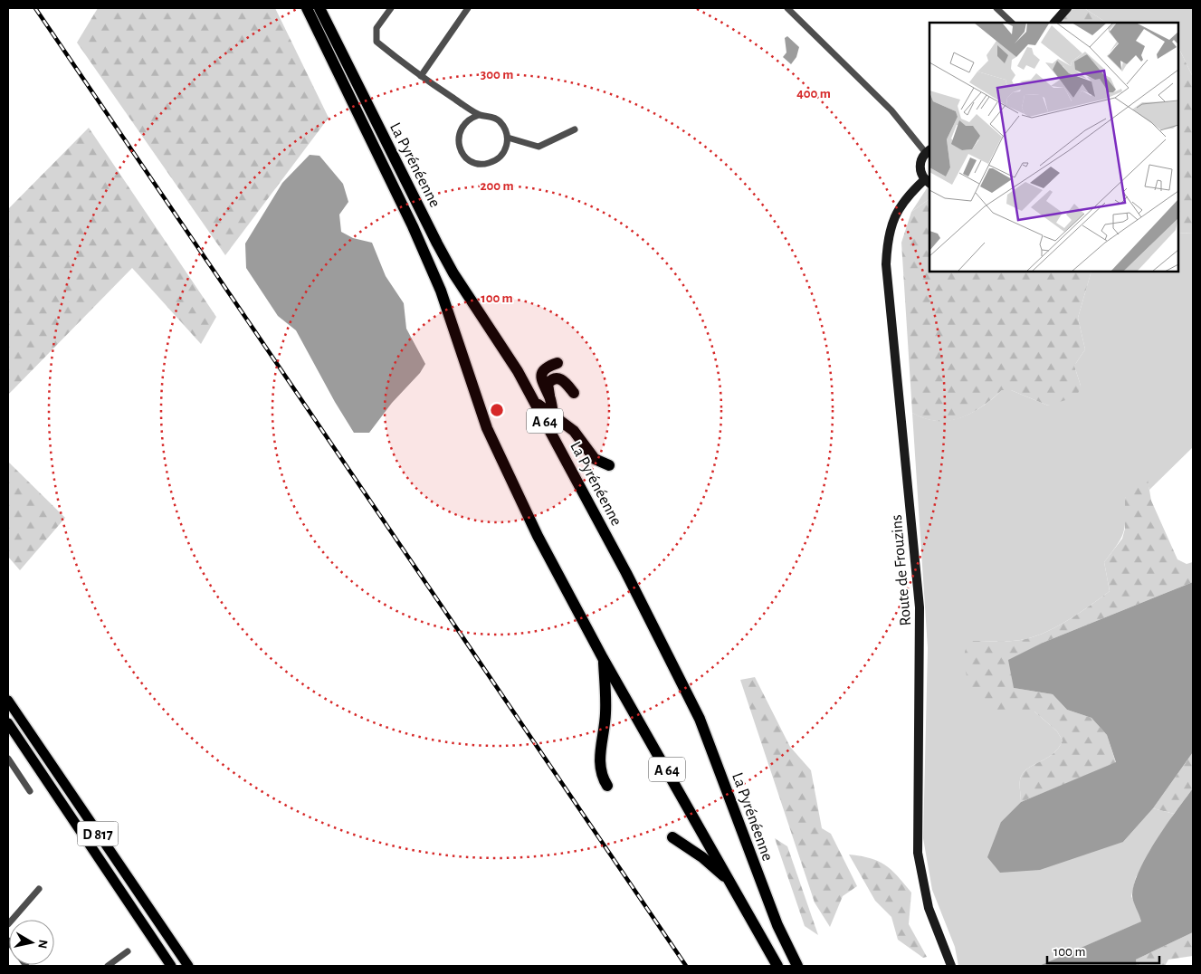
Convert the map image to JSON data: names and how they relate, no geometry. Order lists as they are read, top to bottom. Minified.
{"streets":{"highway":["La Pyrénéenne","A 64"],"main road":["Route de Frouzins","D 817"]},"scale_bar":"100 m","north":"right","rings":["300 m","400 m","200 m","100 m"]}
